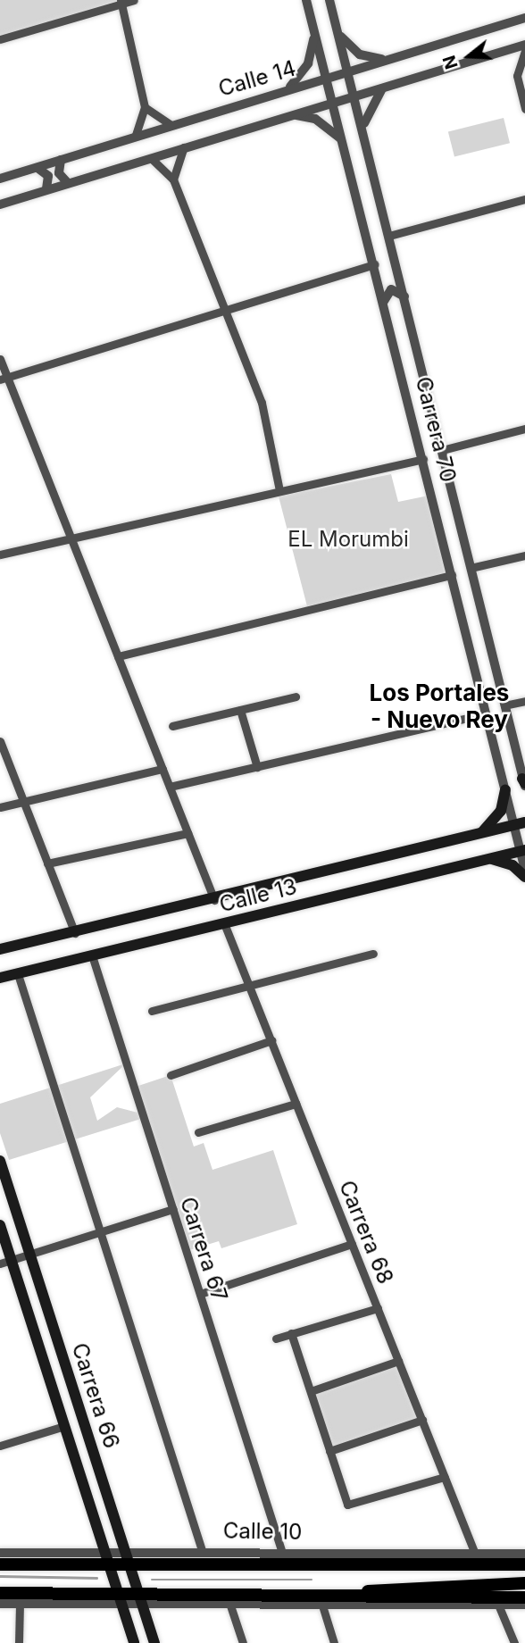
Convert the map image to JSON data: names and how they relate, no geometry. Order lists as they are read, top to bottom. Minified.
{"streets":{"main road":["Calle 13","Carrera 66","Calle 10"],"street":["Calle 14","Carrera 70","Carrera 68","Carrera 67"]},"crossings":[["Calle 14","Carrera 70"],["Carrera 70","Calle 13"],["Calle 13","Carrera 68"],["Calle 13","Carrera 67"],["Carrera 68","Calle 10"],["Carrera 67","Calle 10"],["Carrera 66","Calle 10"]],"districts":["Los Portales - Nuevo Rey"],"parks":["EL Morumbi"],"north":"left"}
